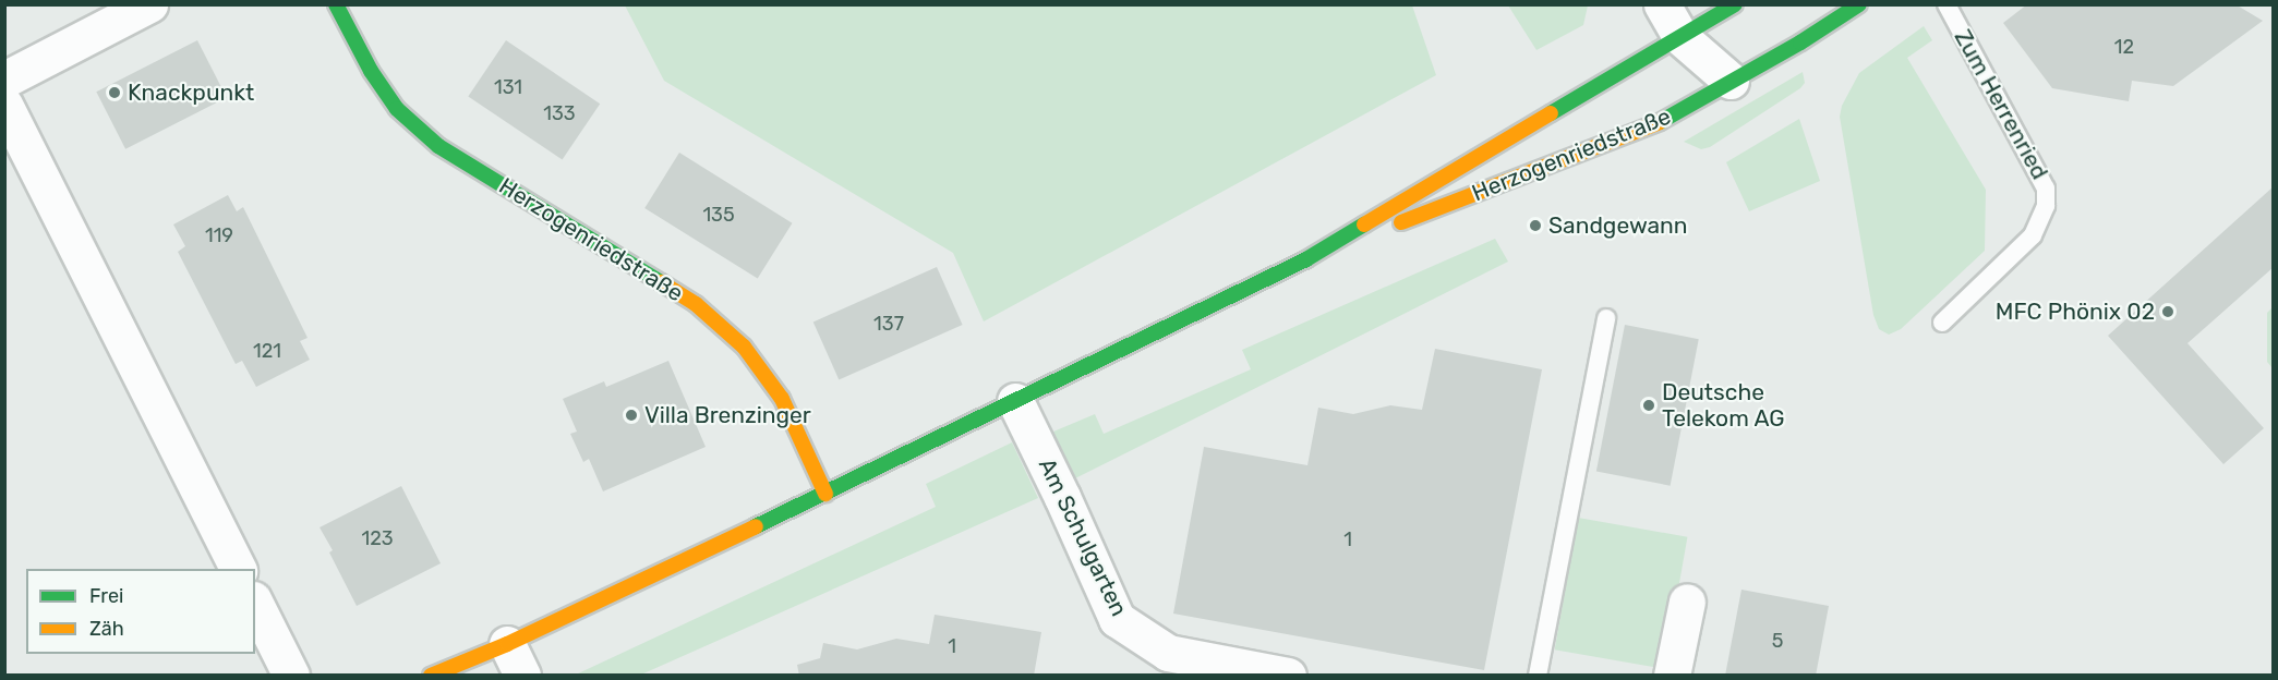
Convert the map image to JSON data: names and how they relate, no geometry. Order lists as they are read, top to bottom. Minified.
{"streets":{"street":["Herzogenriedstraße","Am Schulgarten"],"lane":["Zum Herrenried"]},"crossings":[["Herzogenriedstraße","Am Schulgarten"]],"places":["Knackpunkt","Sandgewann","MFC Phönix 02","Deutsche Telekom AG","Villa Brenzinger"],"house_numbers":["12","131","133","135","119","137","121","123","1","5","1"],"legend":["Frei","Zäh"]}
